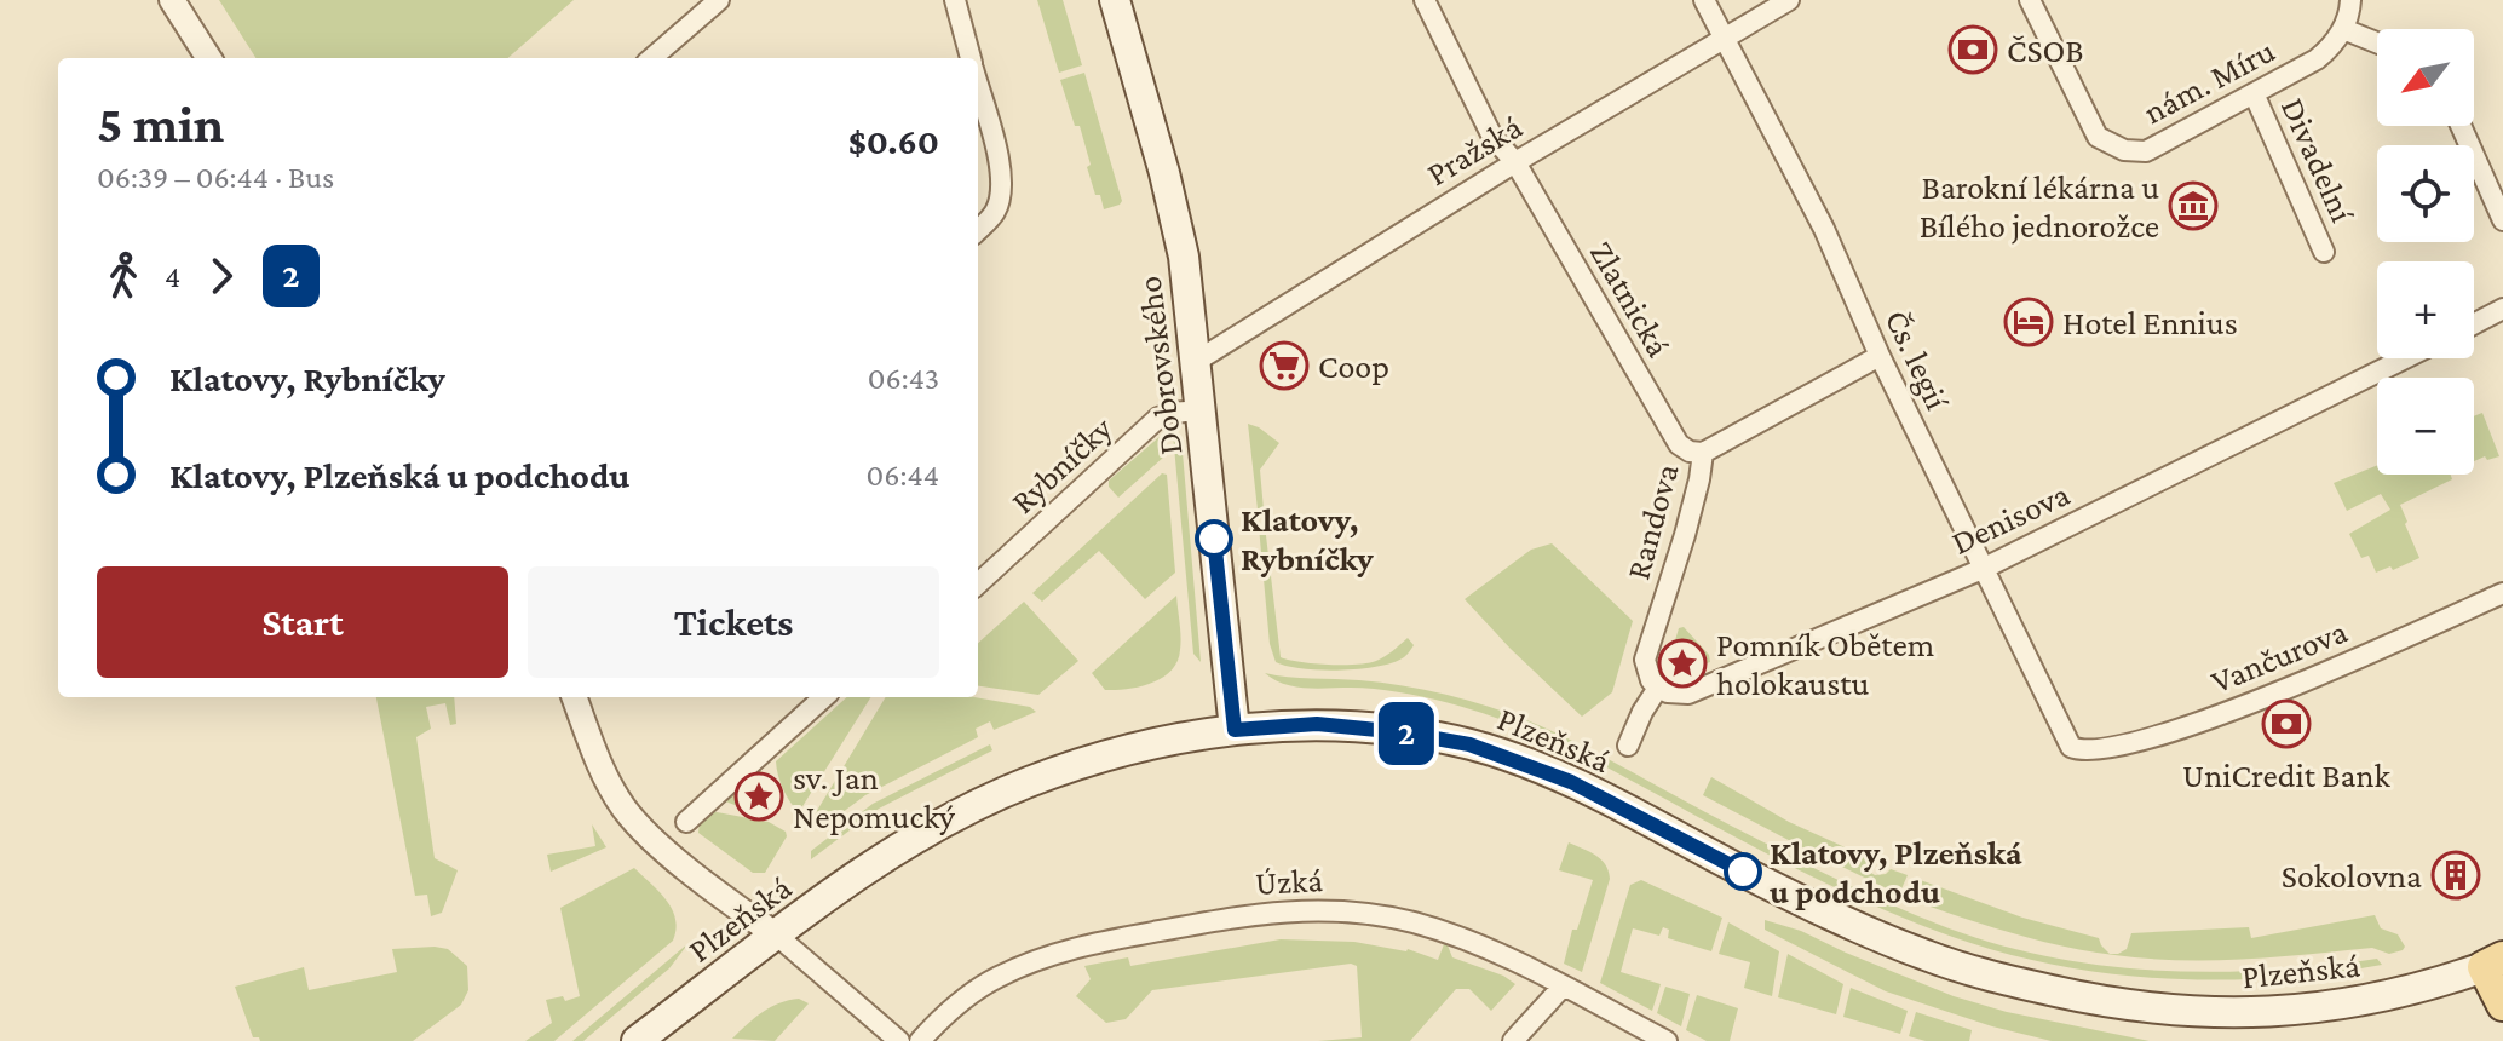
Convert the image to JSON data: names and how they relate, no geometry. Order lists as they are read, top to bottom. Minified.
{"streets":{"main road":["Dobrovského","Plzeňská"],"street":["nám. Míru","Pražská","Divadelní","Zlatnická","Čs. legií","Rybníčky","Denisova","Randova","Vančurova","Úzká"]},"crossings":[["nám. Míru","Divadelní"],["Pražská","Zlatnická"],["Pražská","Čs. legií"],["Pražská","Dobrovského"],["Zlatnická","Randova"],["Čs. legií","Denisova"],["Čs. legií","Randova"],["Čs. legií","Vančurova"],["Dobrovského","Rybníčky"],["Dobrovského","Plzeňská"],["Denisova","Randova"]],"places":{"bank":["ČSOB","UniCredit Bank"],"museum":["Barokní lékárna u Bílého jednorožce"],"hotel":["Hotel Ennius"],"supermarket":["Coop"],"other":["Klatovy, Rybníčky","Klatovy, Plzeňská u podchodu"],"place":["Pomník Obětem holokaustu","sv. Jan Nepomucký"],"building":["Sokolovna"]},"lines":["bus line 2"],"north":"bottom left","page":{"on_map":"2","map_buttons":["+","−"],"heading":["5 min","06:39 – 06:44 · Bus","$0.60"],"legs":["4","2"],"list":[{"name":"Klatovy, Rybníčky","value":"06:43"},{"name":"Klatovy, Plzeňská u podchodu","value":"06:44"}],"buttons":["Start","Tickets"]}}
